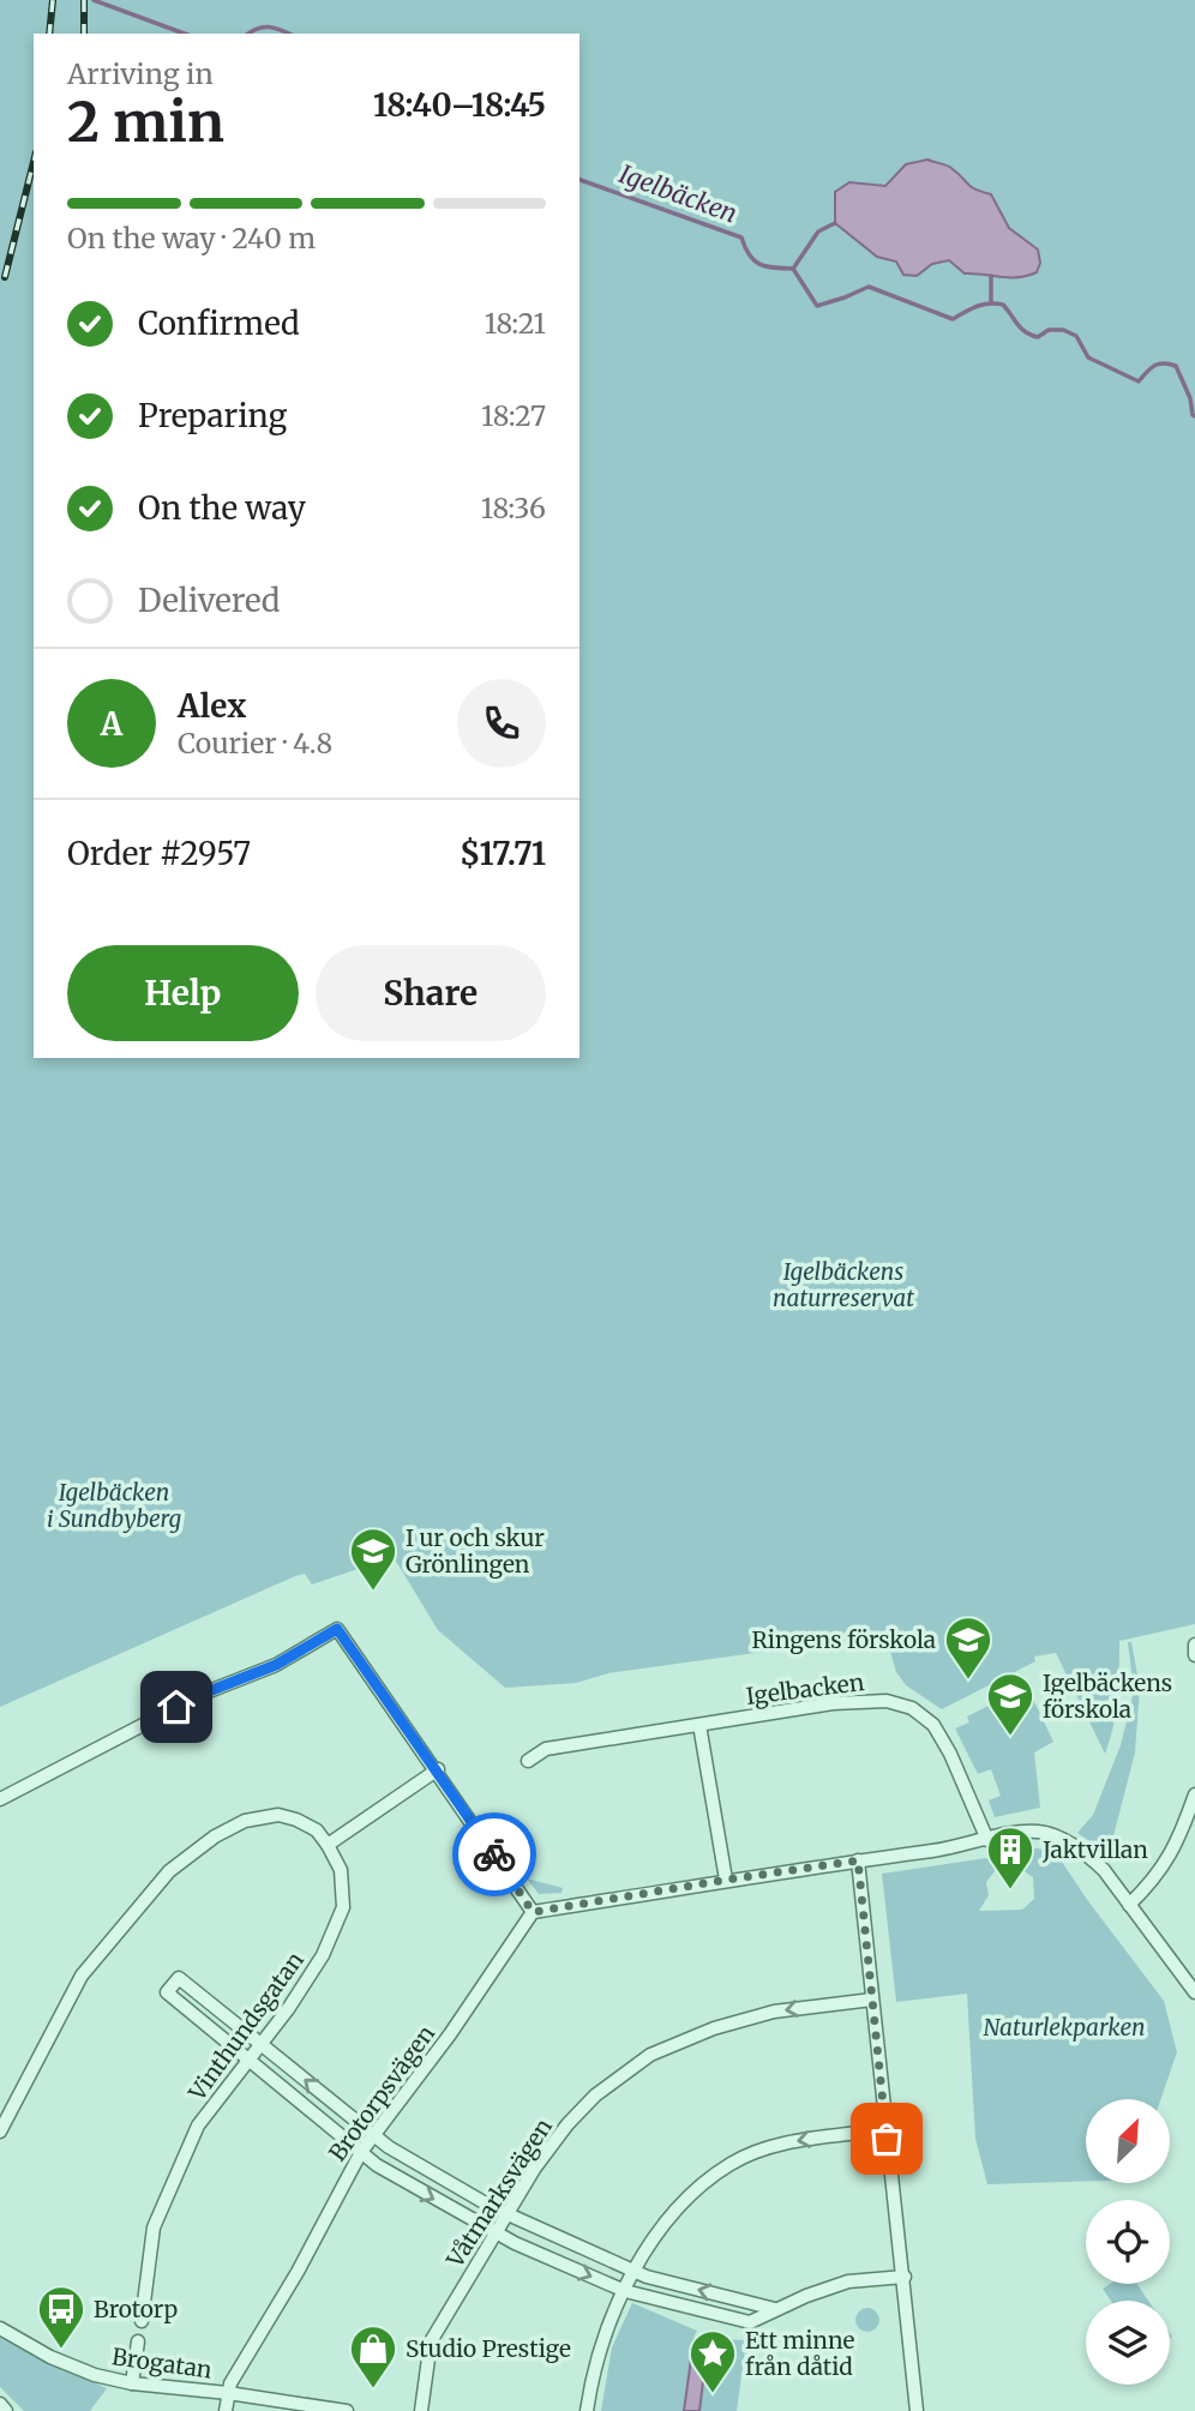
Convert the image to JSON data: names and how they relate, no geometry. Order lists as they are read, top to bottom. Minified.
{"streets":{"street":["Igelbacken","Vinthundsgatan","Brotorpsvägen","Våtmarksvägen","Brogatan"]},"crossings":[["Brotorpsvägen","Brogatan"]],"one_way":["Våtmarksvägen"],"water":["Igelbäcken"],"parks":["Igelbäckens naturreservat","Igelbäcken i Sundbyberg","Naturlekparken"],"places":{"school or university":["I ur och skur Grönlingen","Ringens förskola","Igelbäckens förskola"],"building":["Jaktvillan"],"bus stop":["Brotorp"],"shop":["Studio Prestige"],"place":["Ett minne från dåtid"]},"north":"top right","page":{"heading":["2 min","Arriving in","18:40–18:45"],"panel":["Alex","Courier · 4.8","Order #2957","$17.71"],"bar":"On the way · 240 m","list":[["Confirmed","18:21"],["Preparing","18:27"],["On the way","18:36"],"Delivered"],"round":"A","buttons":["Help","Share"]}}
